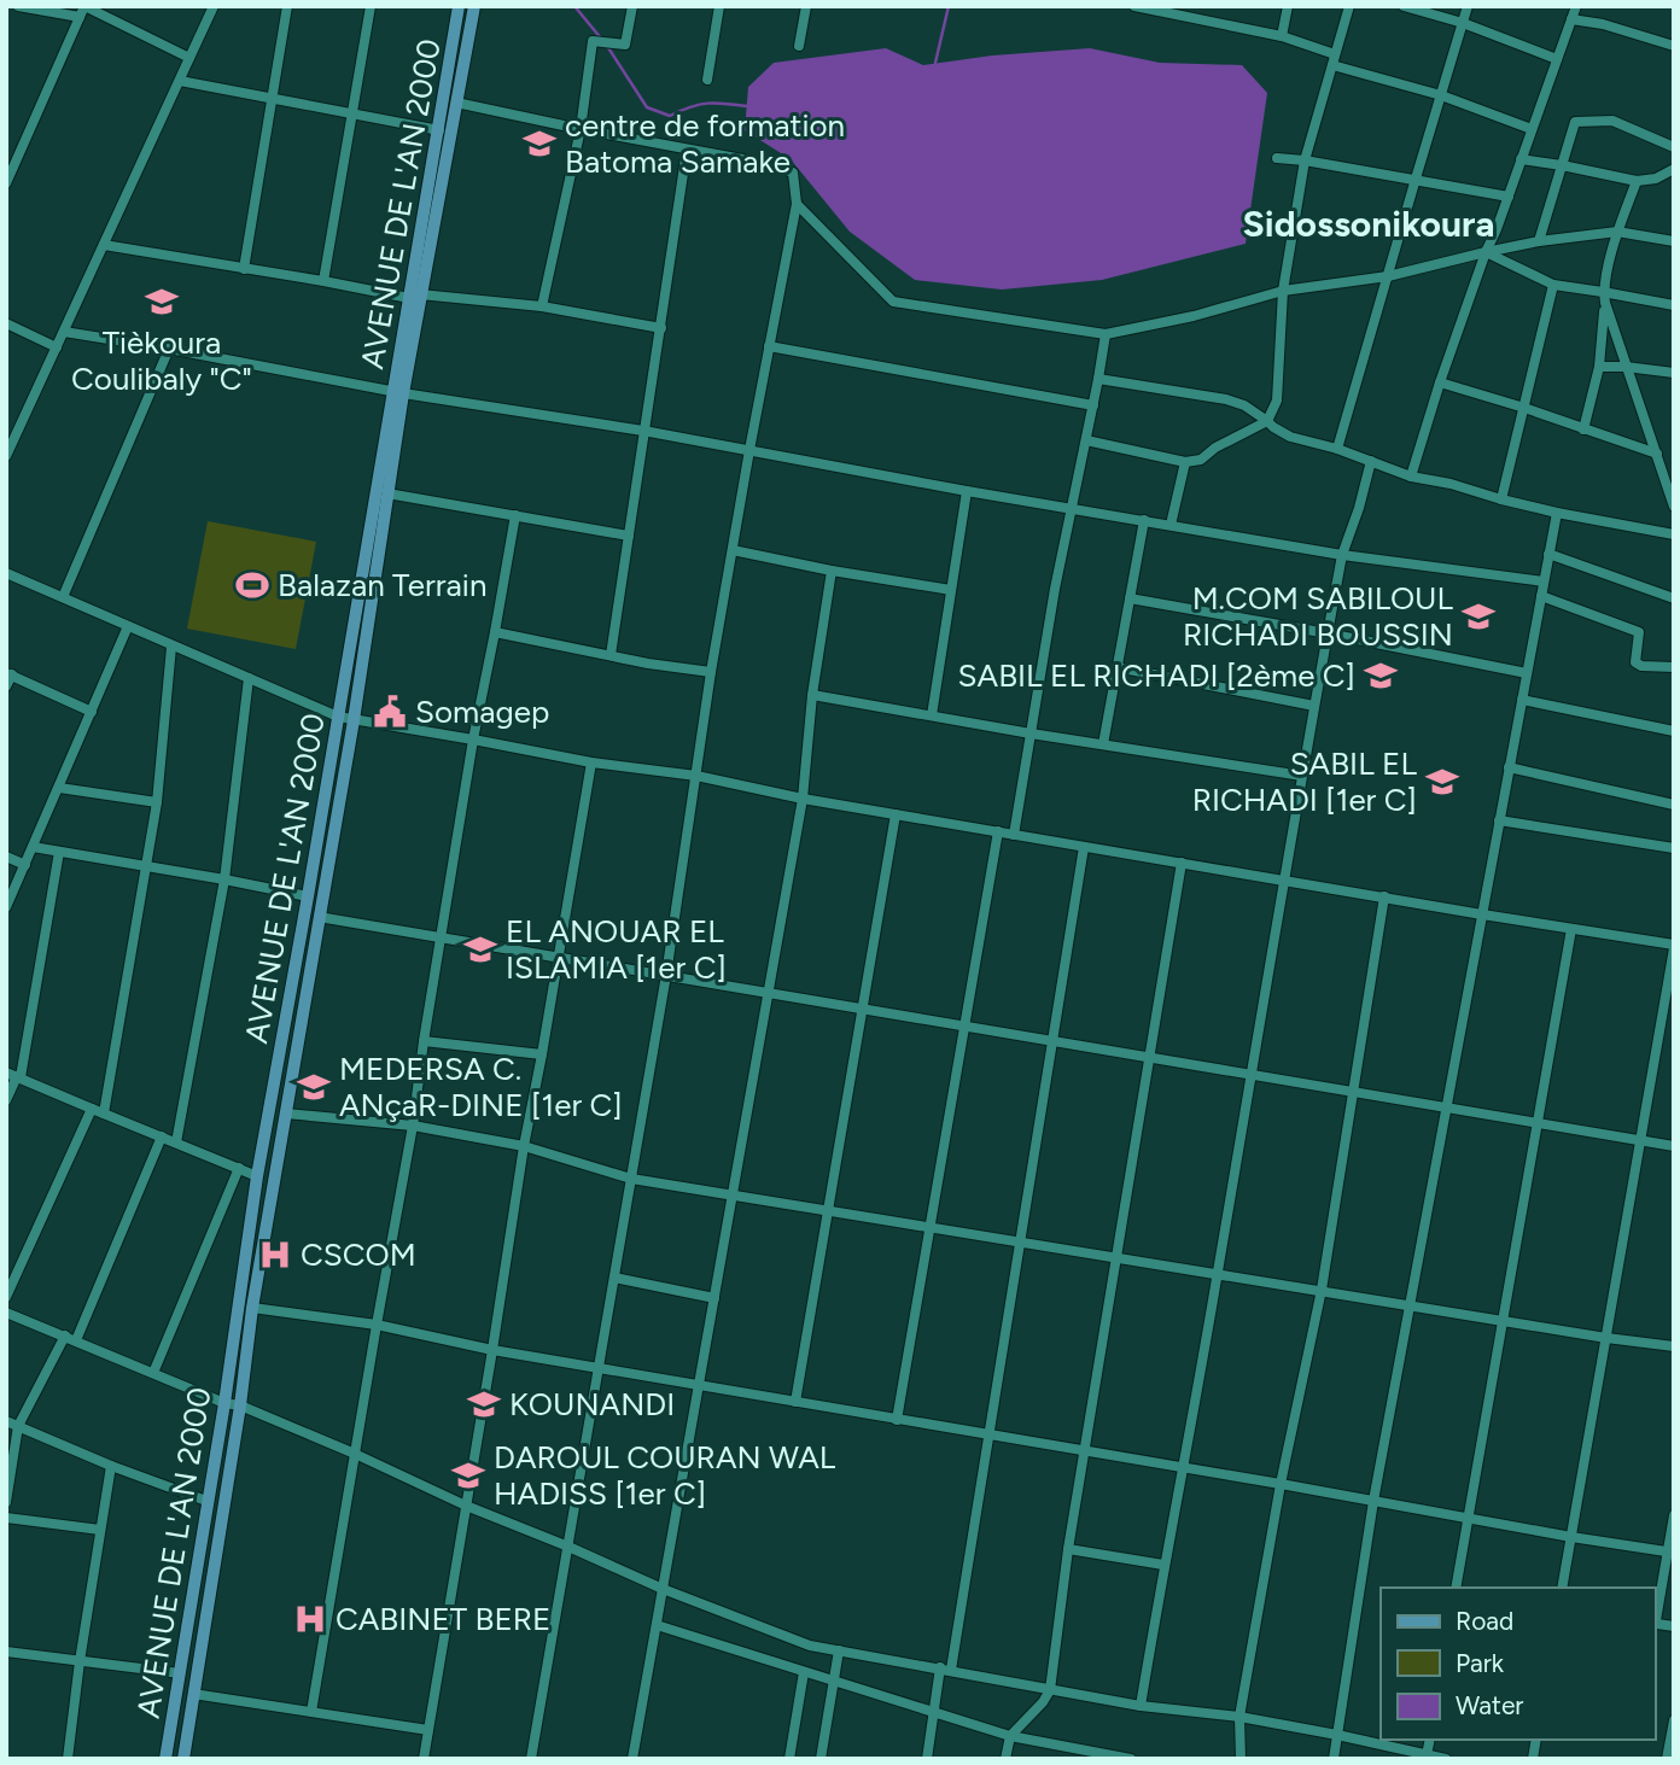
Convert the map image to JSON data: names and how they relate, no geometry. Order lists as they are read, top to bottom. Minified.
{"streets":{"main road":["AVENUE DE L'AN 2000"]},"districts":["Sidossonikoura"],"places":{"school or university":["centre de formation Batoma Samake","Tièkoura Coulibaly \"C\"","M.COM SABILOUL RICHADI BOUSSIN","SABIL EL RICHADI [2ème C]","SABIL EL RICHADI [1er C]","EL ANOUAR EL ISLAMIA [1er C]","MEDERSA C. ANçaR-DINE [1er C]","KOUNANDI","DAROUL COURAN WAL HADISS [1er C]"],"sports":["Balazan Terrain"],"public building":["Somagep"],"hospital":["CSCOM","CABINET BERE"]},"legend":["Road","Park","Water"]}
